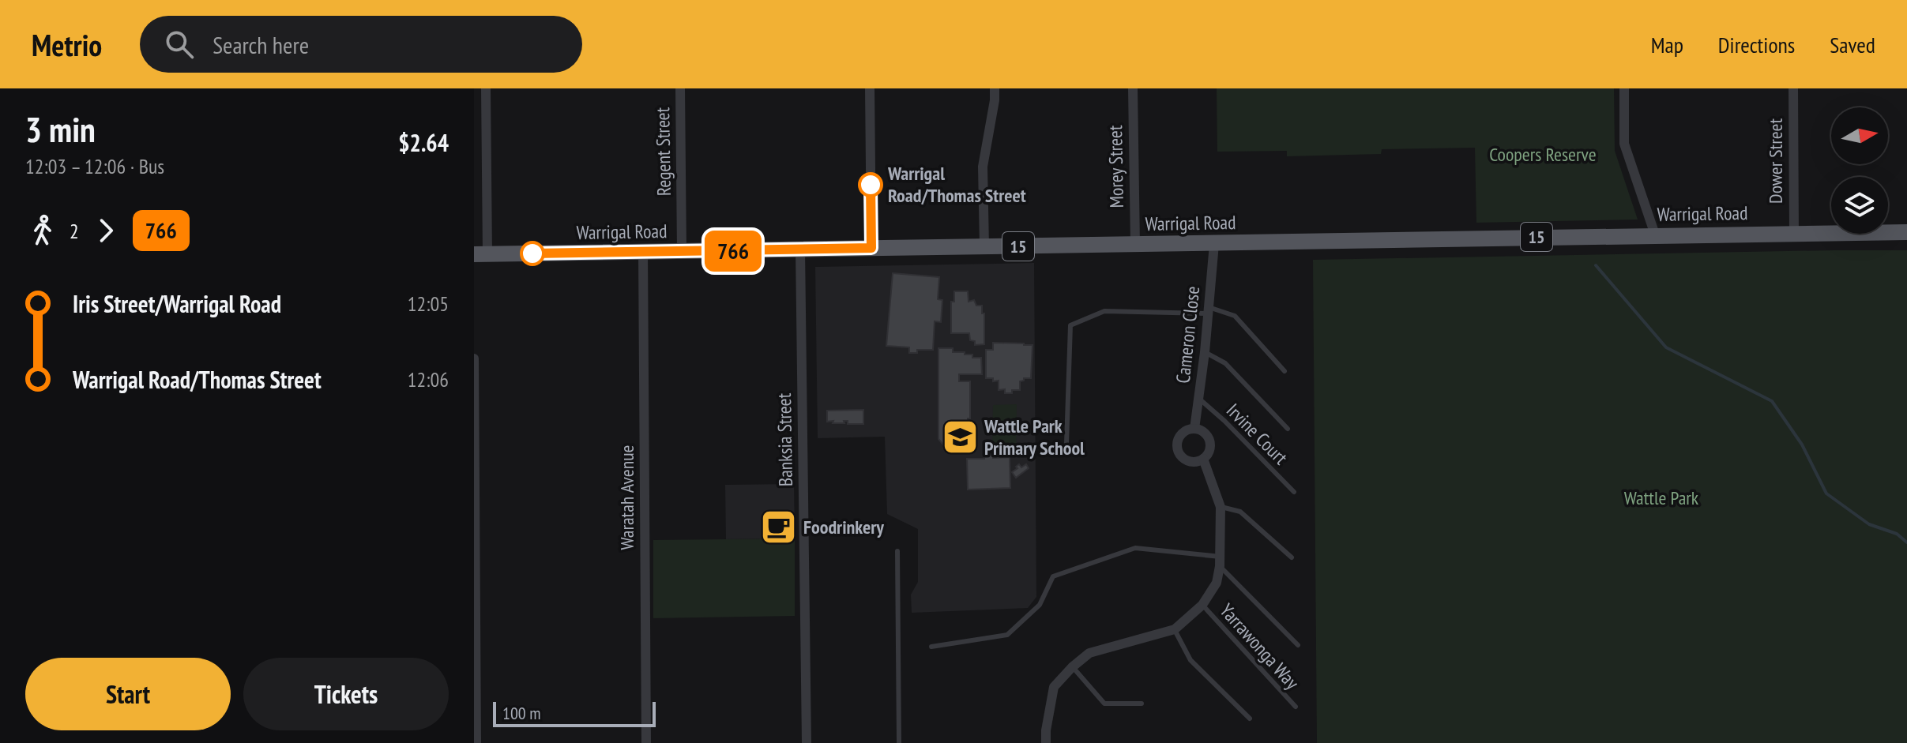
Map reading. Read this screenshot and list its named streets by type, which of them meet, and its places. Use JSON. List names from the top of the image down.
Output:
{
  "streets": {
    "main road": ["Warrigal Road", "15"],
    "street": [
      "Regent Street",
      "Dower Street",
      "Morey Street",
      "Cameron Close",
      "Banksia Street",
      "Waratah Avenue"
    ],
    "lane": ["Irvine Court", "Yarrawonga Way"]
  },
  "crossings": [
    ["Regent Street", "Warrigal Road"],
    ["Dower Street", "Warrigal Road"],
    ["Morey Street", "Warrigal Road"],
    ["Warrigal Road", "Cameron Close"],
    ["Warrigal Road", "Banksia Street"],
    ["Warrigal Road", "Waratah Avenue"],
    ["Cameron Close", "Irvine Court"]
  ],
  "parks": ["Coopers Reserve", "Wattle Park"],
  "places": {
    "other": ["Warrigal Road/Thomas Street"],
    "school or university": ["Wattle Park Primary School"],
    "cafe": ["Foodrinkery"]
  },
  "lines": ["bus line 766"],
  "scale_bar": "100 m",
  "north": "right",
  "page": {
    "header": "Metrio",
    "search": "Search here",
    "nav": ["Map", "Directions", "Saved"],
    "heading": ["3 min", "12:03 – 12:06 · Bus", "$2.64"],
    "on_map": "766",
    "legs": ["2", "766"],
    "list": [
      {
        "name": "Iris Street/Warrigal Road",
        "value": "12:05"
      },
      {
        "name": "Warrigal Road/Thomas Street",
        "value": "12:06"
      }
    ],
    "buttons": ["Start", "Tickets"],
    "scale": "100 m"
  }
}
